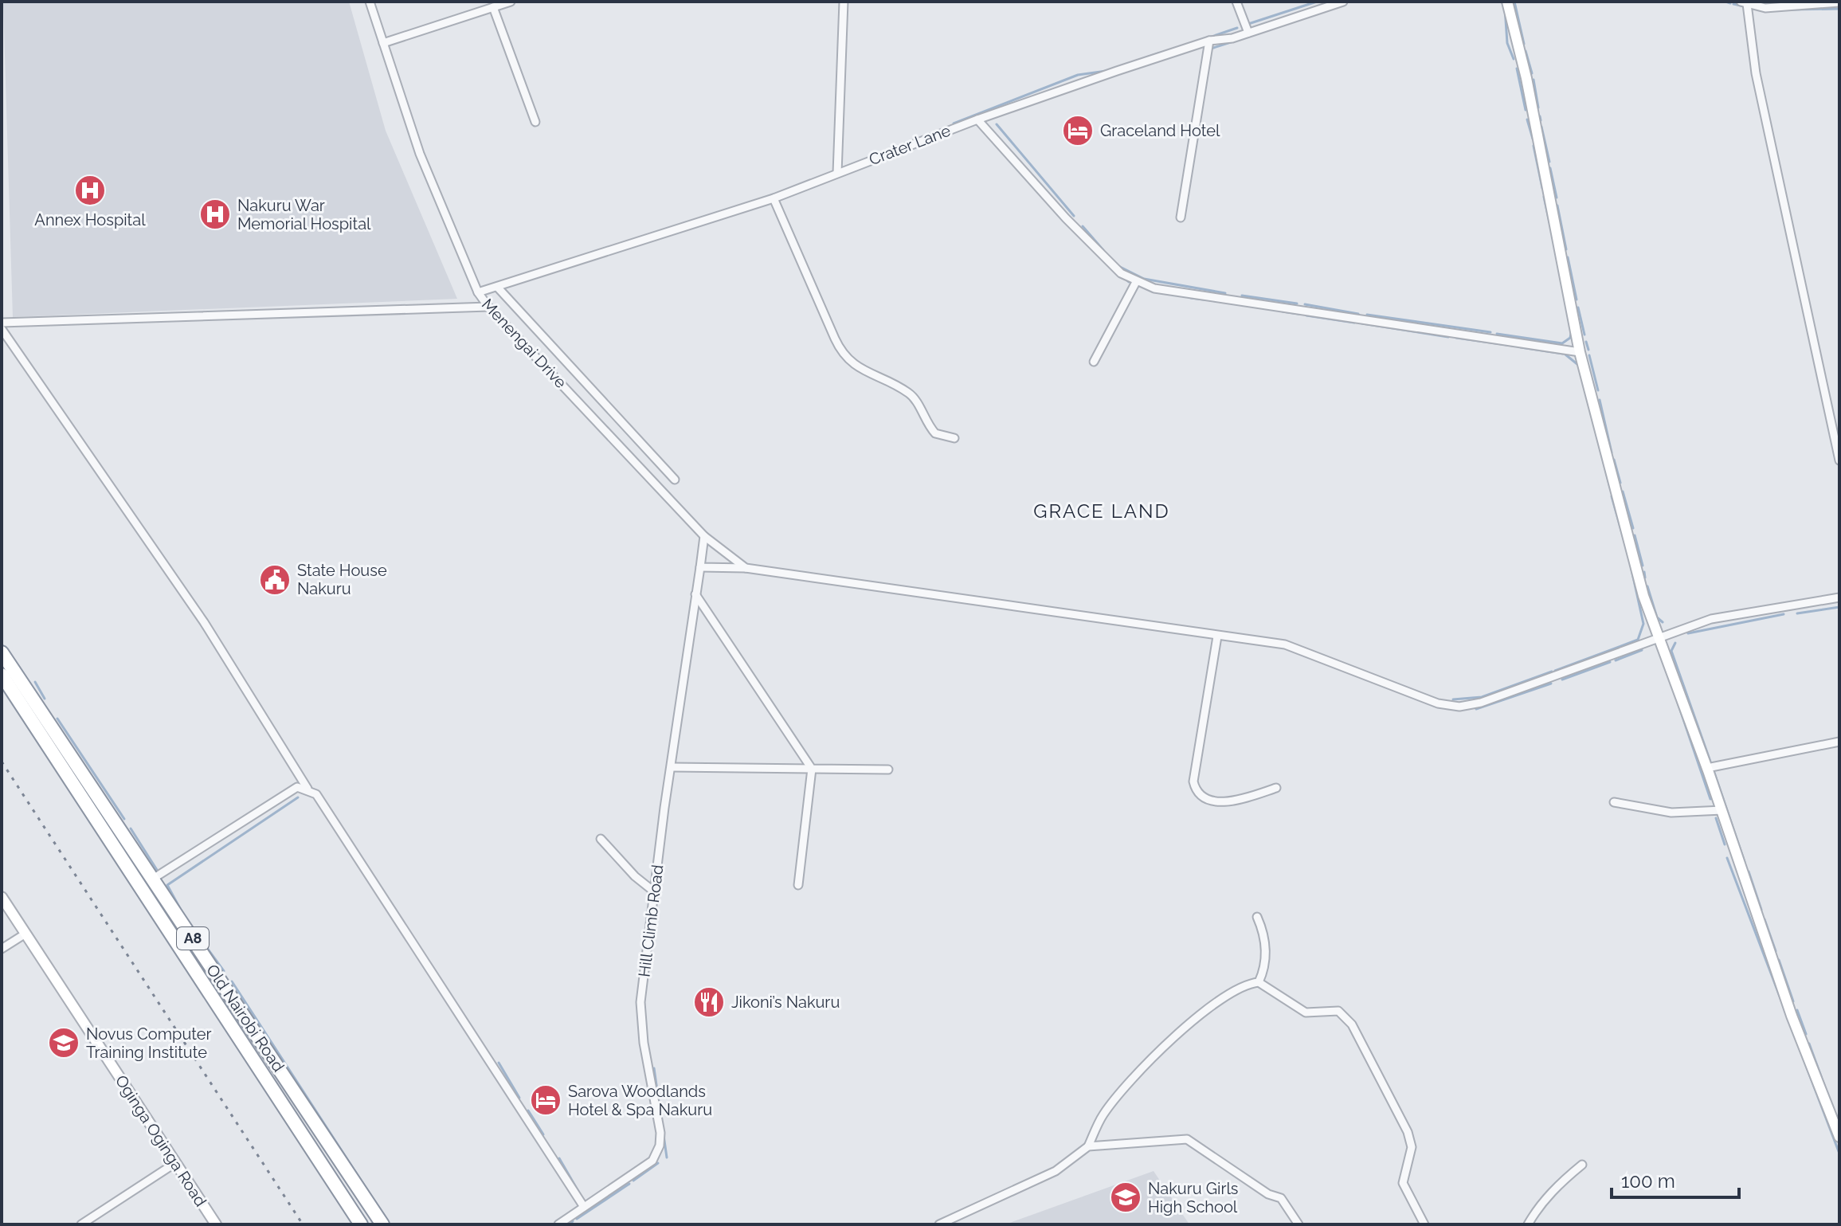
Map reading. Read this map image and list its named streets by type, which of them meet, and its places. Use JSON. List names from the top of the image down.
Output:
{
  "streets": {
    "highway": ["A8", "Old Nairobi Road"],
    "street": [
      "Crater Lane",
      "Menengai Drive",
      "Hill Climb Road",
      "Oginga Oginga Road"
    ]
  },
  "crossings": [
    ["Crater Lane", "Menengai Drive"],
    ["Menengai Drive", "Hill Climb Road"]
  ],
  "districts": ["GRACE LAND"],
  "places": {
    "hotel": ["Graceland Hotel", "Sarova Woodlands Hotel & Spa Nakuru"],
    "hospital": ["Annex Hospital", "Nakuru War Memorial Hospital"],
    "public building": ["State House Nakuru"],
    "restaurant": ["Jikoni’s Nakuru"],
    "school or university": ["Novus Computer Training Institute", "Nakuru Girls High School"]
  },
  "scale_bar": "100 m"
}
